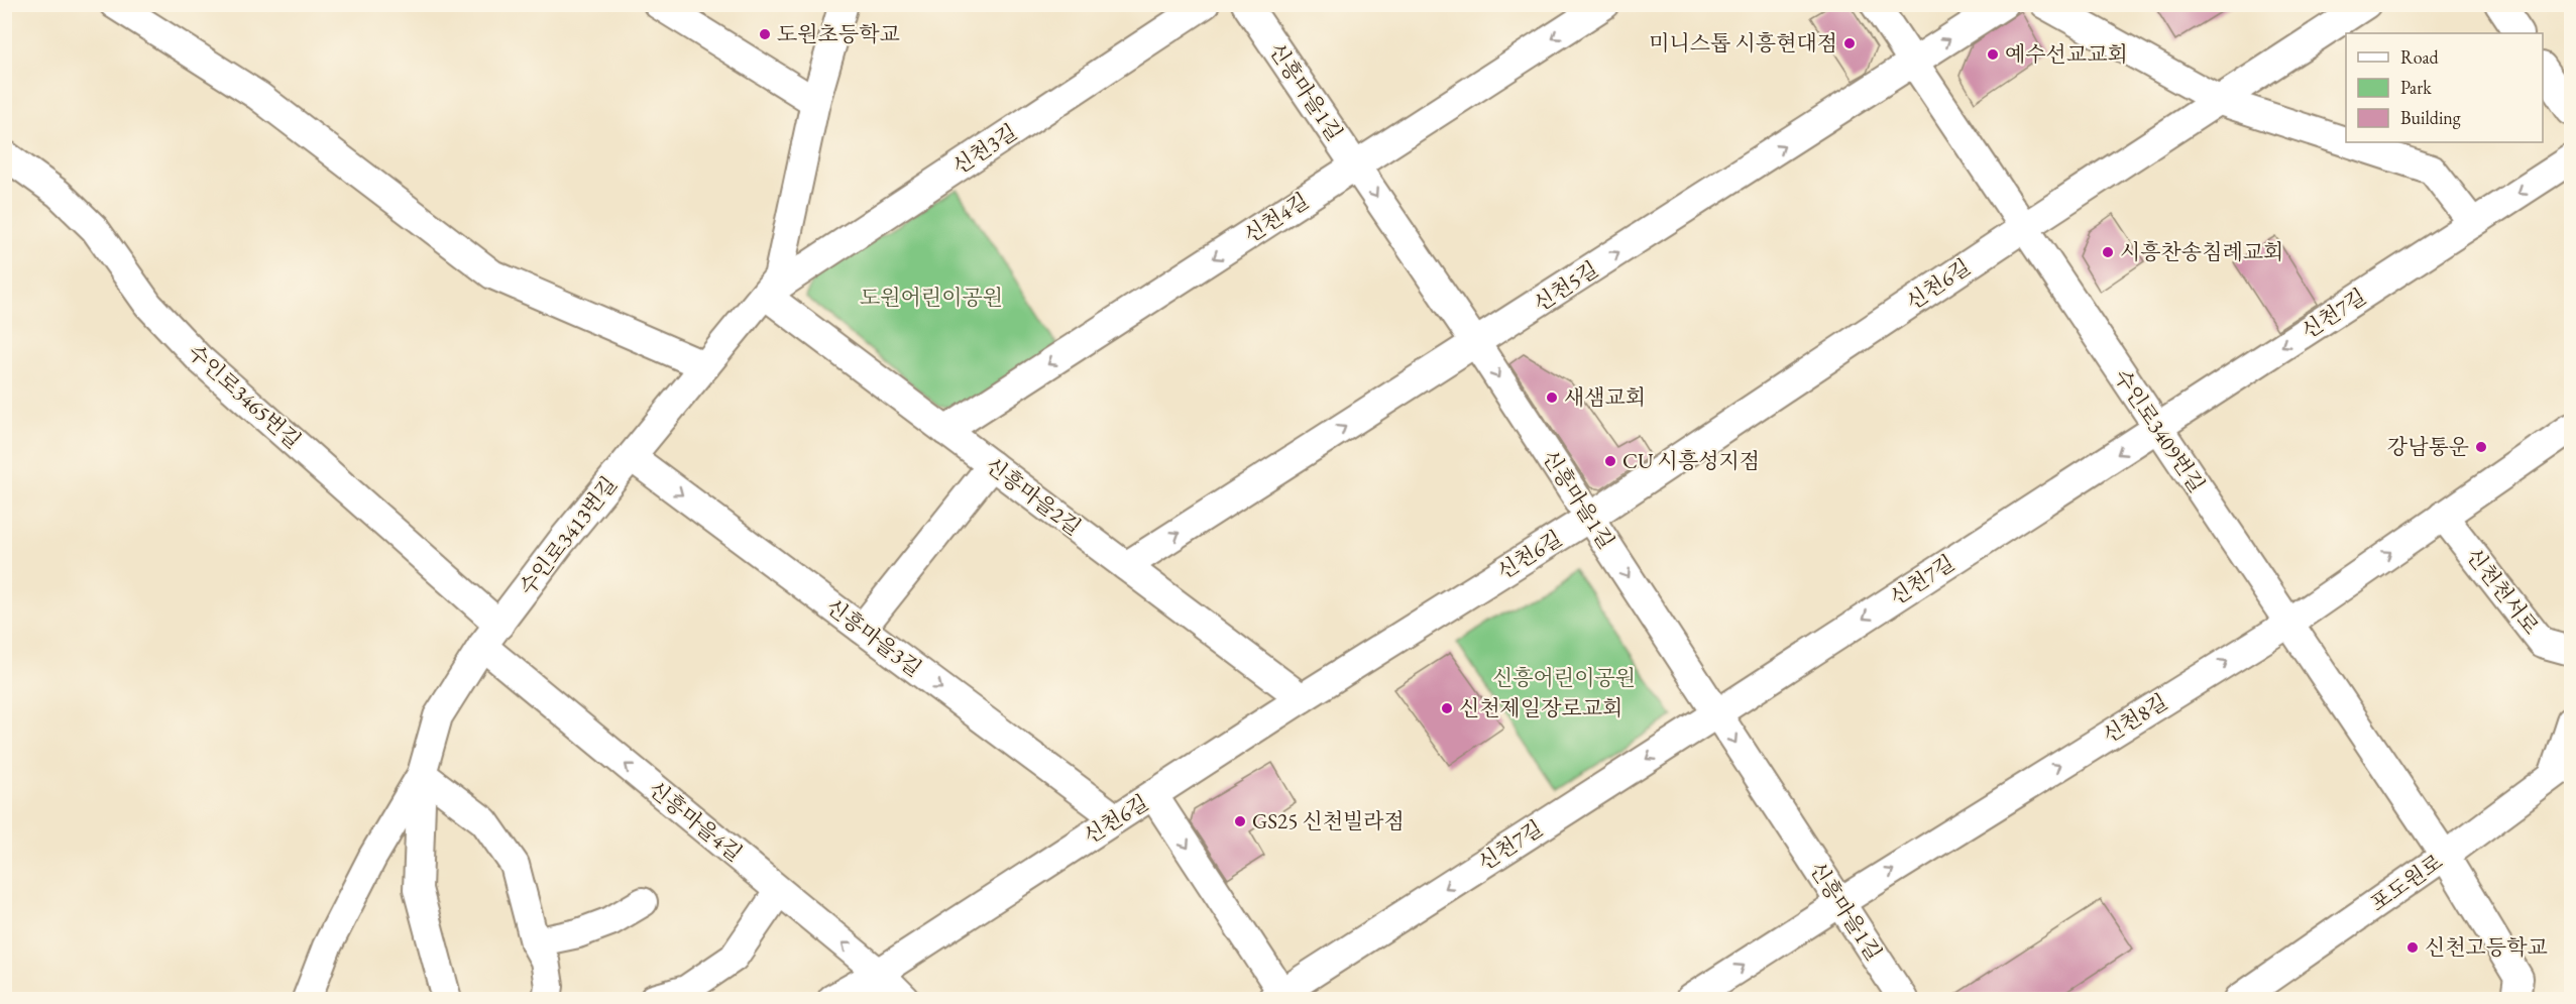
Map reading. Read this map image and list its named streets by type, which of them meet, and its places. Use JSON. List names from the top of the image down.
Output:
{
  "streets": {
    "street": [
      "신흥마을1길",
      "신천3길",
      "신천4길",
      "신천6길",
      "신천5길",
      "신천7길",
      "수인로3465번길",
      "수인로3409번길",
      "신흥마을2길",
      "수인로3413번길",
      "신천천서로",
      "신흥마을3길",
      "신천8길",
      "신흥마을4길",
      "포도원로"
    ]
  },
  "crossings": [
    ["신흥마을1길", "신천4길"],
    ["신흥마을1길", "신천6길"],
    ["신흥마을1길", "신천5길"],
    ["신흥마을1길", "신천7길"],
    ["신흥마을1길", "신천8길"],
    ["신천3길", "신흥마을2길"],
    ["신천3길", "수인로3413번길"],
    ["신천4길", "신흥마을2길"],
    ["신천6길", "수인로3409번길"],
    ["신천6길", "신흥마을2길"],
    ["신천6길", "신흥마을3길"],
    ["신천6길", "신흥마을4길"],
    ["신천5길", "수인로3409번길"],
    ["신천5길", "신흥마을2길"],
    ["신천7길", "수인로3409번길"],
    ["수인로3465번길", "수인로3413번길"],
    ["수인로3465번길", "신흥마을4길"],
    ["수인로3409번길", "신천8길"],
    ["수인로3409번길", "포도원로"],
    ["신흥마을2길", "수인로3413번길"],
    ["수인로3413번길", "신흥마을3길"],
    ["수인로3413번길", "신흥마을4길"],
    ["신천천서로", "신천8길"]
  ],
  "one_way": [
    "신흥마을1길",
    "신천4길",
    "신천5길",
    "신천7길",
    "신흥마을3길",
    "신천8길"
  ],
  "parks": ["도원어린이공원", "신흥어린이공원"],
  "places": [
    "도원초등학교",
    "미니스톱 시흥현대점",
    "예수선교교회",
    "시흥찬송침례교회",
    "새샘교회",
    "강남통운",
    "CU 시흥성지점",
    "신천제일장로교회",
    "GS25 신천빌라점",
    "신천고등학교"
  ],
  "legend": ["Road", "Park", "Building"]
}
